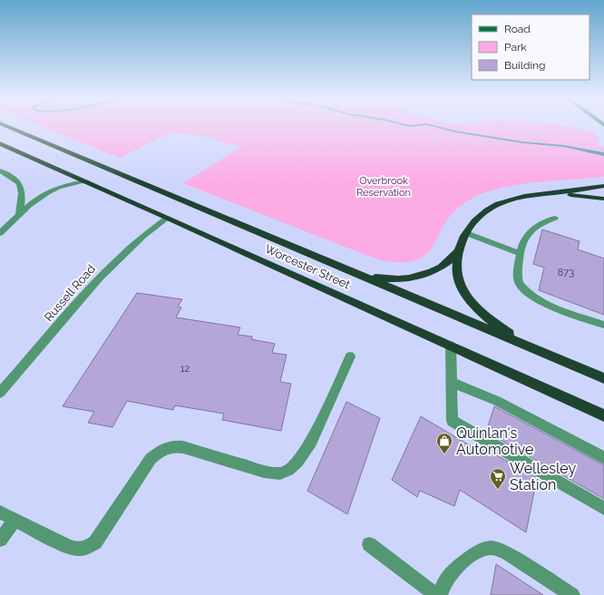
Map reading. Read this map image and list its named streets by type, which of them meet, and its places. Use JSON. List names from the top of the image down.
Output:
{
  "streets": {
    "highway": ["Worcester Street"],
    "street": ["Russell Road"]
  },
  "crossings": [
    ["Worcester Street", "Russell Road"]
  ],
  "parks": ["Overbrook Reservation"],
  "places": {
    "shop": ["Quinlan's Automotive"],
    "supermarket": ["Wellesley Station"]
  },
  "house_numbers": ["873", "12"],
  "legend": ["Road", "Park", "Building"]
}
